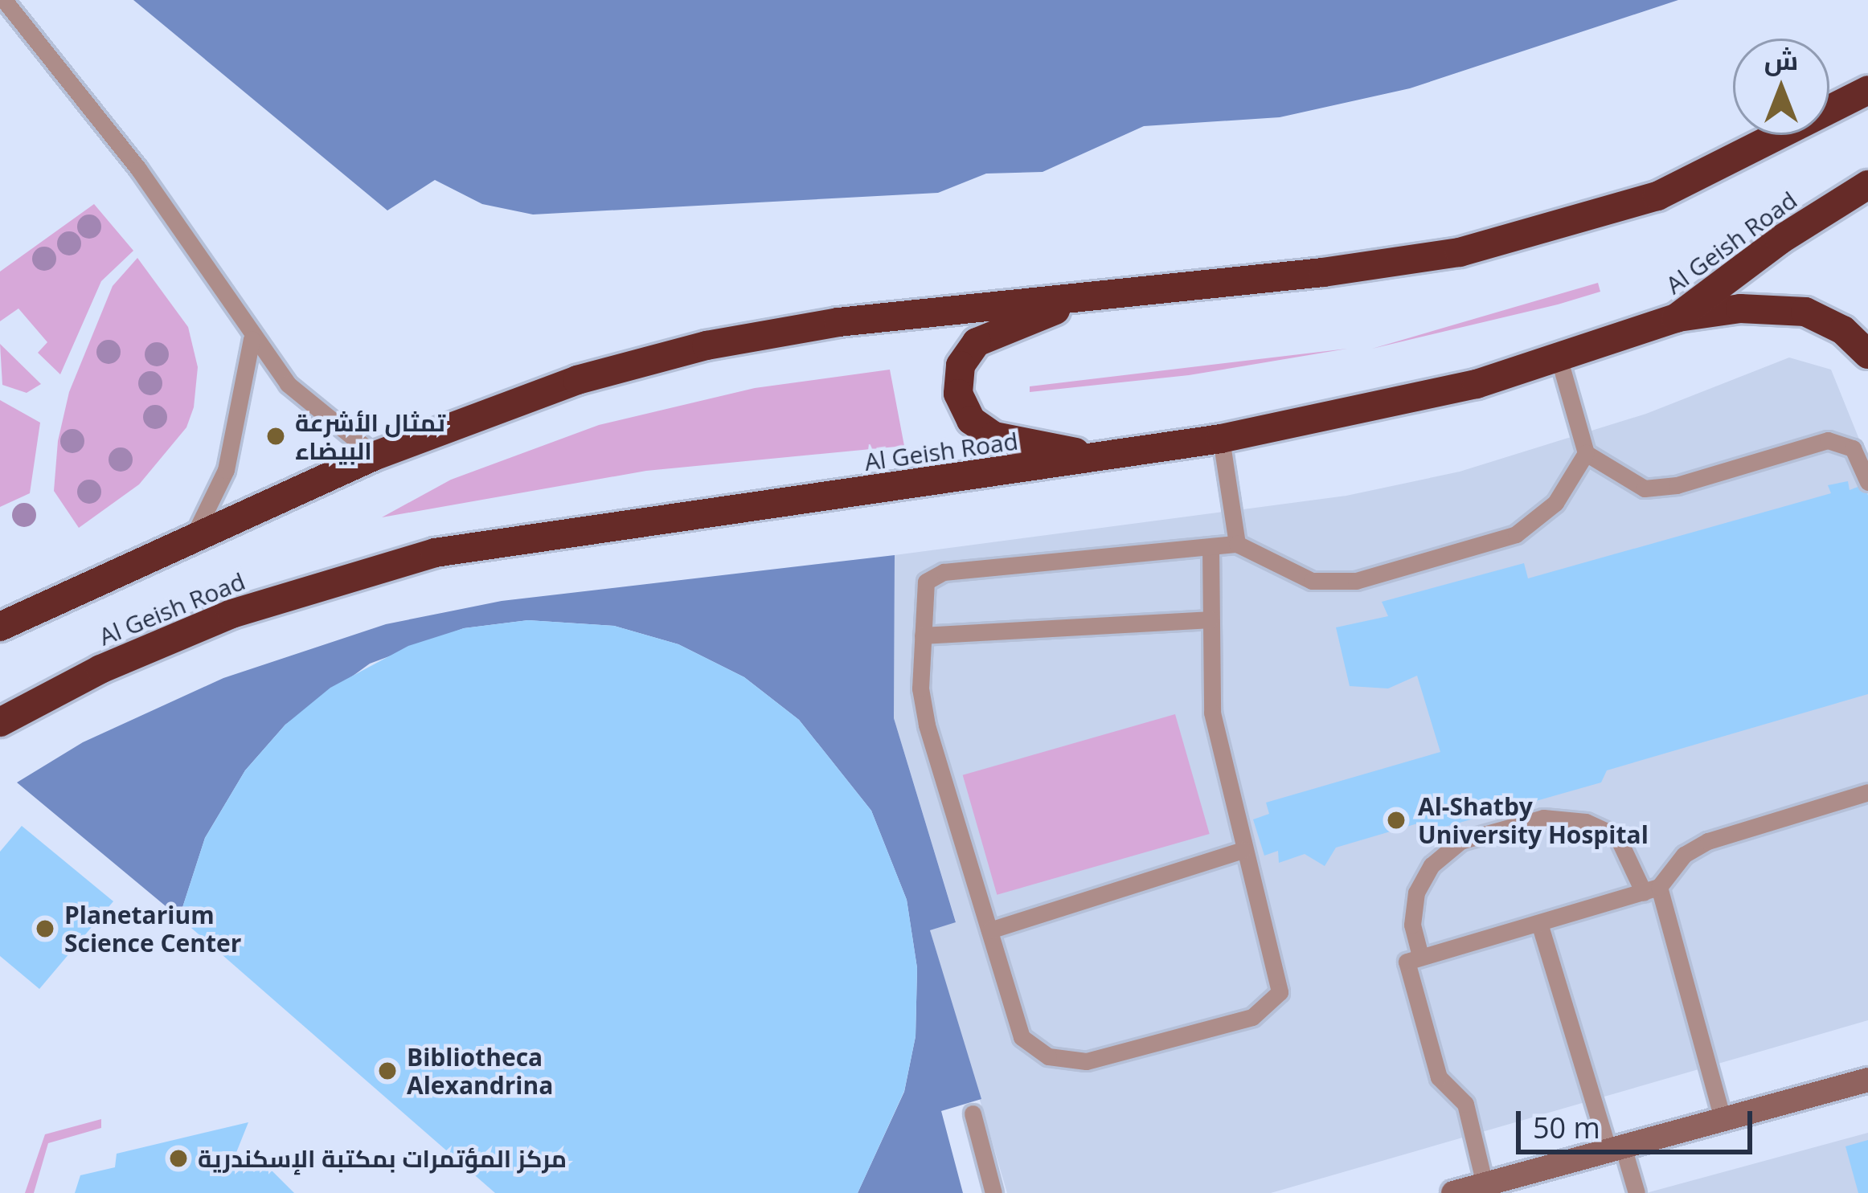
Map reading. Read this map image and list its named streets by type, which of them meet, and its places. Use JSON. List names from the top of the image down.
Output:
{
  "streets": {
    "highway": ["Al Geish Road"]
  },
  "places": [
    "تمثال الأشرعة البيضاء",
    "Al-Shatby University Hospital",
    "Planetarium Science Center",
    "Bibliotheca Alexandrina",
    "مركز المؤتمرات بمكتبة الإسكندرية"
  ],
  "scale_bar": "50 m",
  "north": "top"
}
